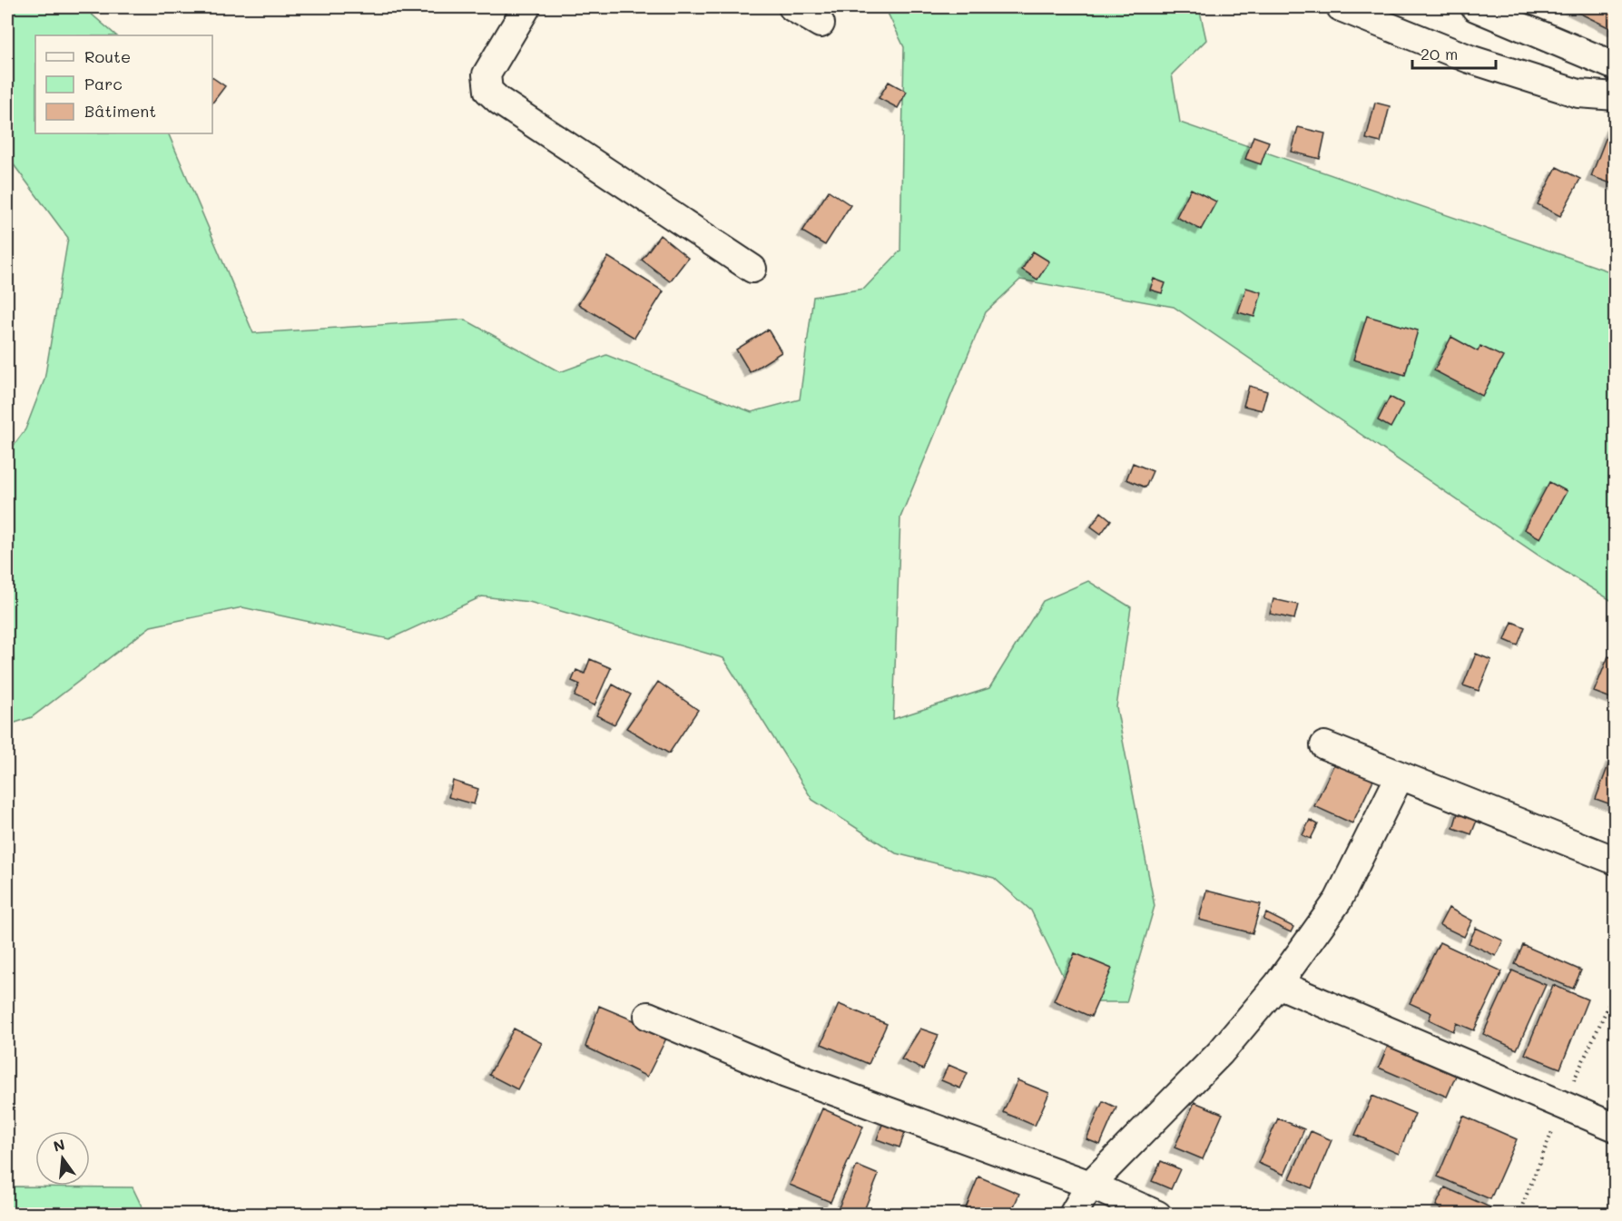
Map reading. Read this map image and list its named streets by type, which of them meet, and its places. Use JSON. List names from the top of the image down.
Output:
{
  "legend": ["Route", "Parc", "Bâtiment"],
  "scale_bar": "20 m",
  "north": "top"
}
